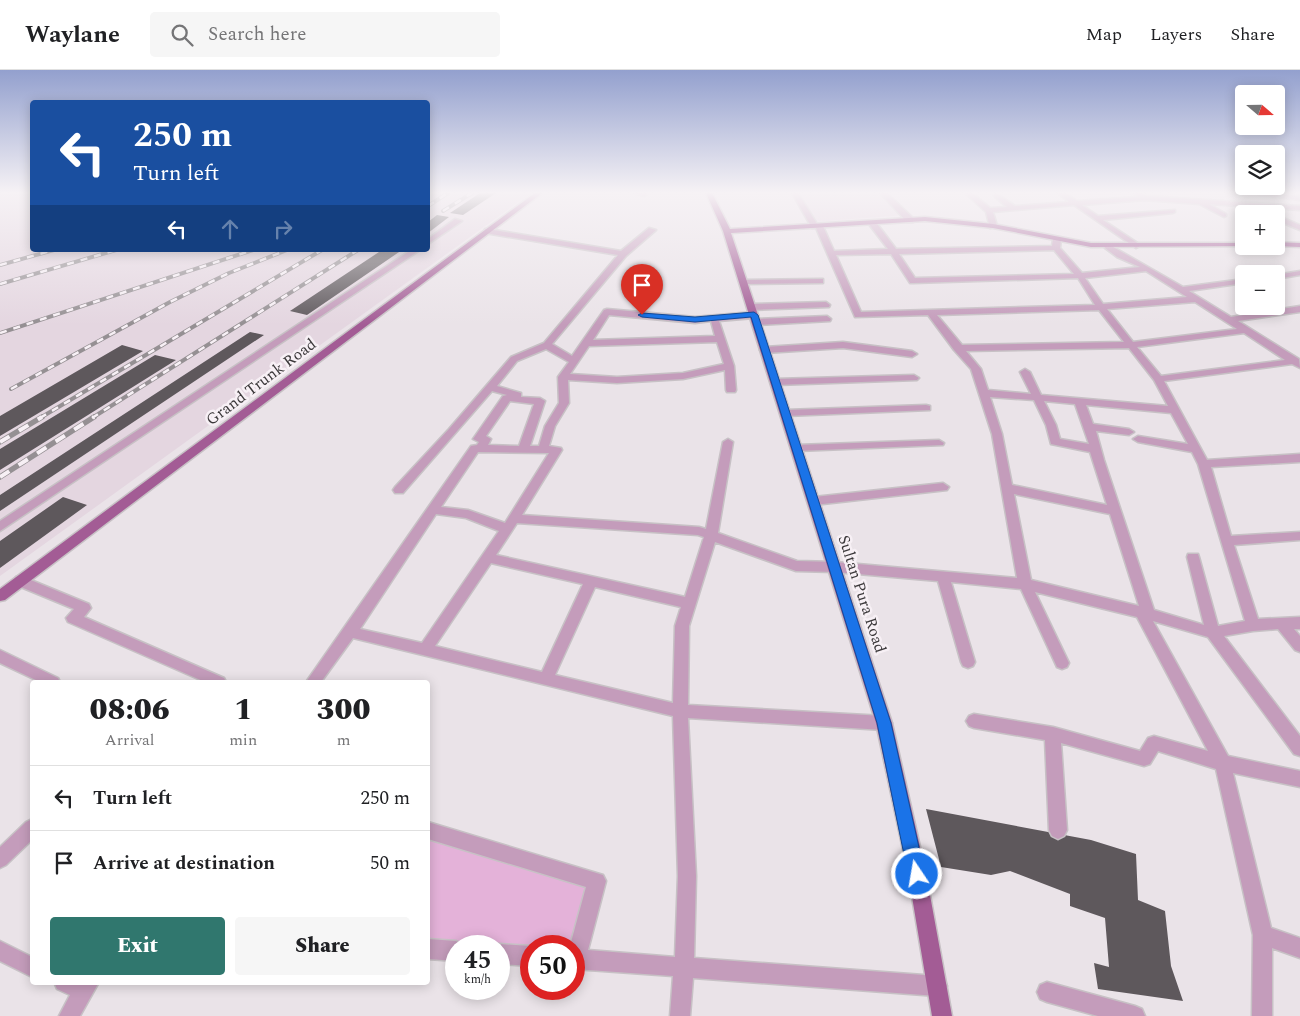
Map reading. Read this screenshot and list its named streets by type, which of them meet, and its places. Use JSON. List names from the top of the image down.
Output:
{
  "streets": {
    "main road": ["Grand Trunk Road", "Sultan Pura Road"]
  },
  "north": "right",
  "page": {
    "header": "Waylane",
    "search": "Search here",
    "nav": ["Map", "Layers", "Share"],
    "map_buttons": ["+", "−"],
    "turn": ["250 m", "Turn left"],
    "eta": [
      "08:06",
      "Arrival",
      "1",
      "min",
      "300",
      "m"
    ],
    "list": [
      {
        "name": "Turn left",
        "value": "250 m"
      },
      {
        "name": "Arrive at destination",
        "value": "50 m"
      }
    ],
    "buttons": ["Exit", "Share"],
    "speed": "45 km/h",
    "limit": "50"
  }
}
